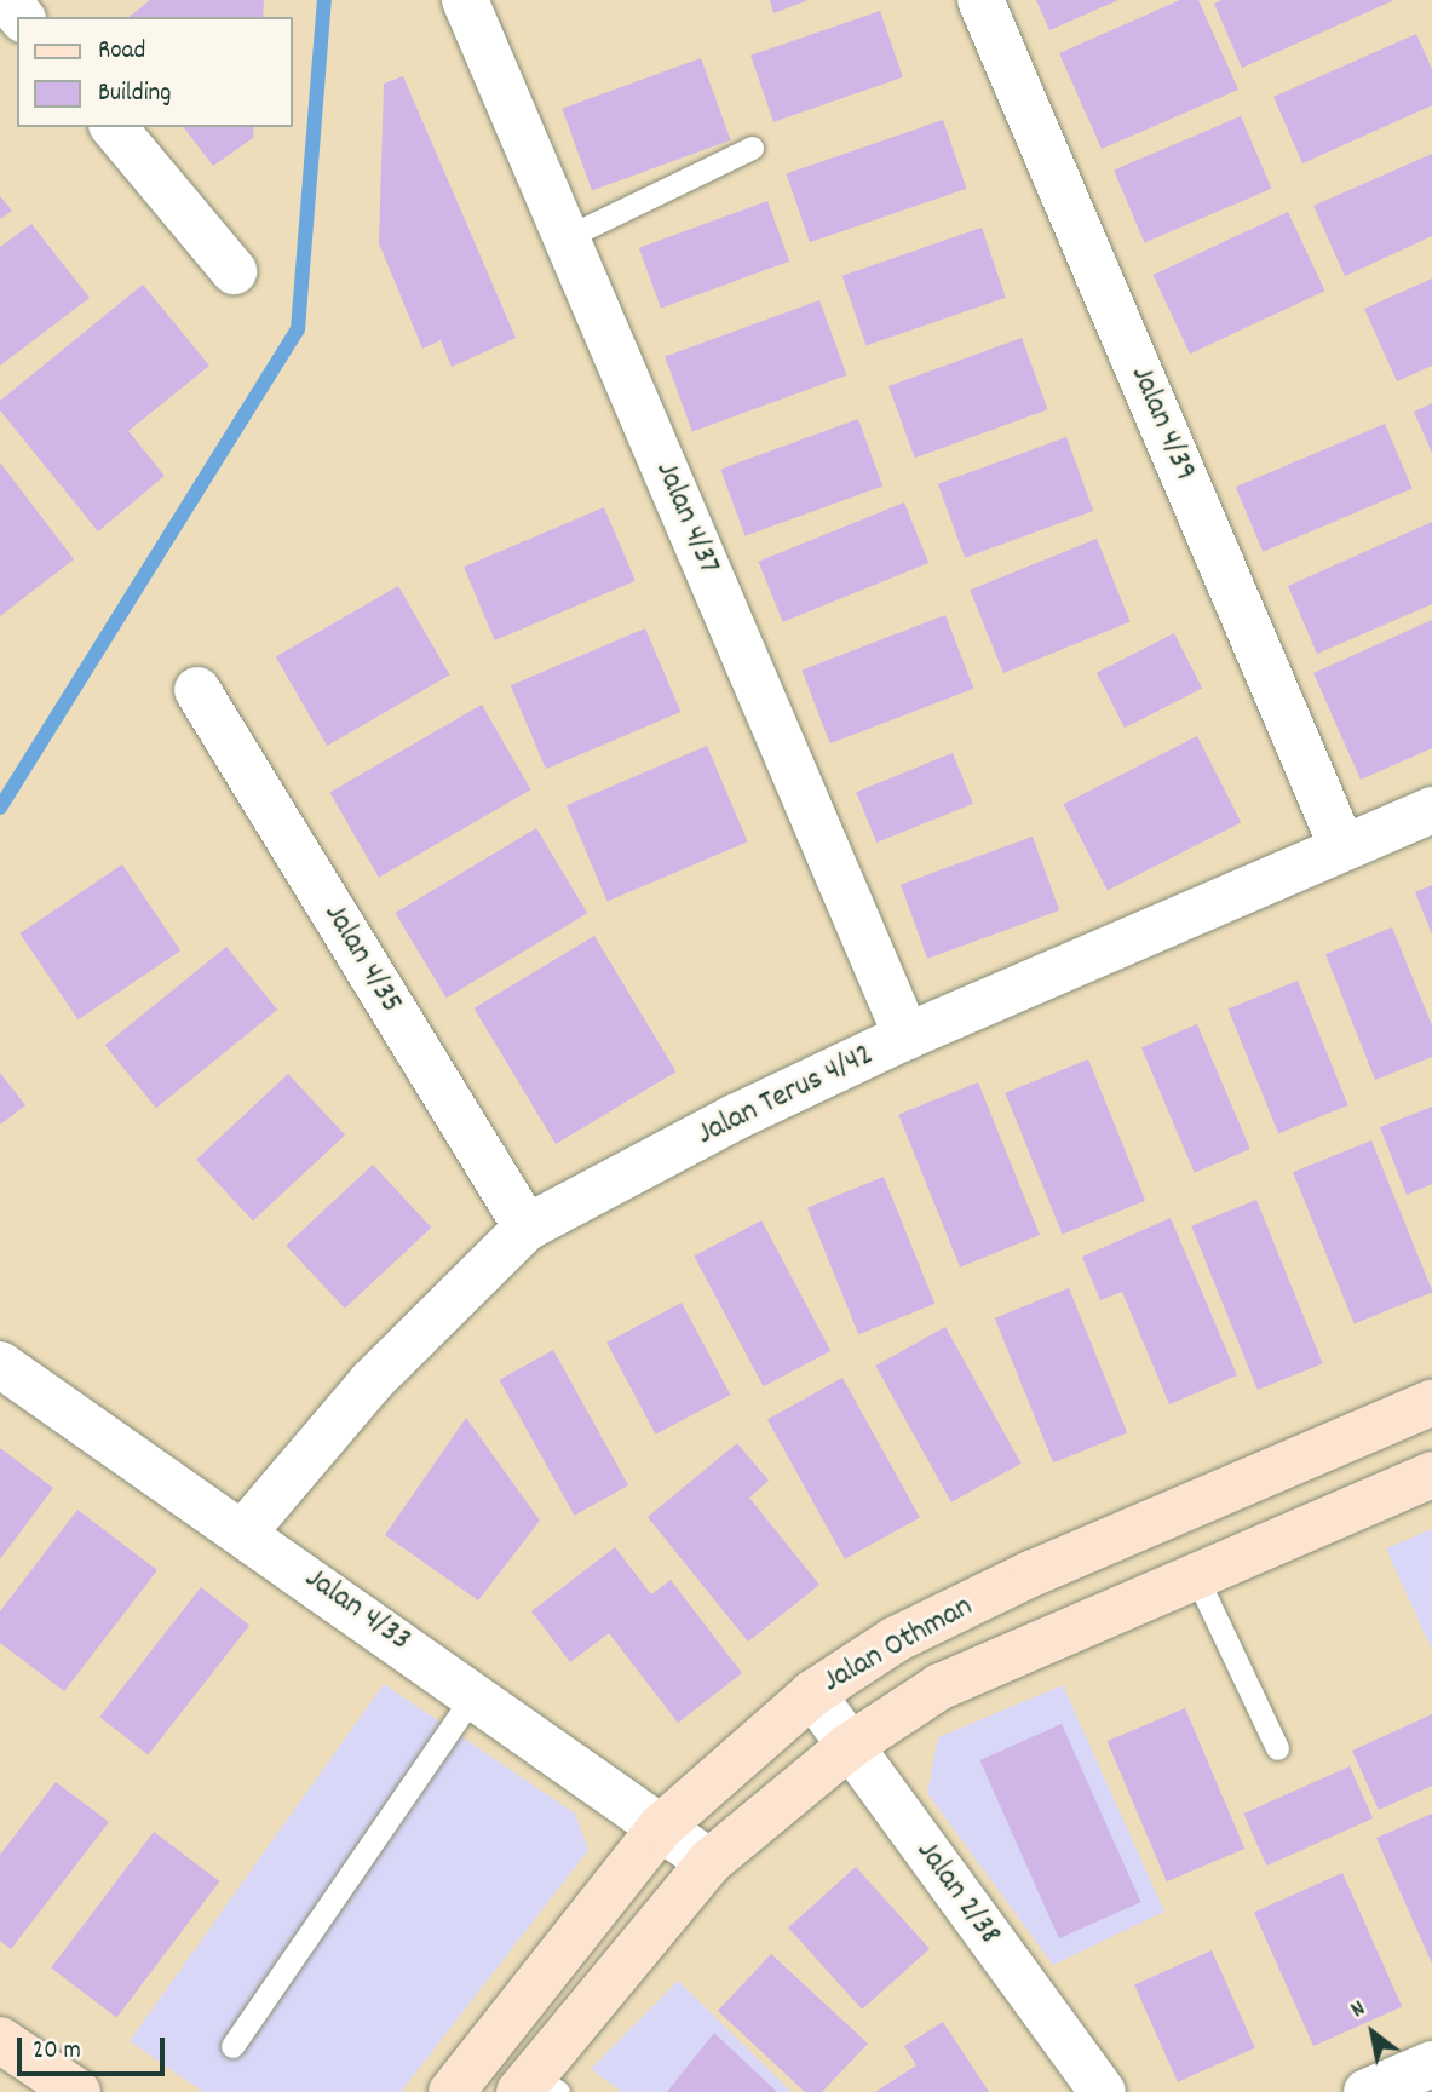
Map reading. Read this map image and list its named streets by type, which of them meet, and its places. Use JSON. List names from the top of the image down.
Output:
{
  "streets": {
    "main road": ["Jalan Othman"],
    "street": [
      "Jalan 4/39",
      "Jalan 4/37",
      "Jalan 4/35",
      "Jalan Terus 4/42",
      "Jalan 4/33",
      "Jalan 2/38"
    ]
  },
  "crossings": [
    ["Jalan 4/39", "Jalan Terus 4/42"],
    ["Jalan 4/37", "Jalan Terus 4/42"],
    ["Jalan 4/35", "Jalan Terus 4/42"],
    ["Jalan Terus 4/42", "Jalan 4/33"],
    ["Jalan 4/33", "Jalan Othman"],
    ["Jalan Othman", "Jalan 2/38"]
  ],
  "legend": ["Road", "Building"],
  "scale_bar": "20 m",
  "north": "top left"
}
